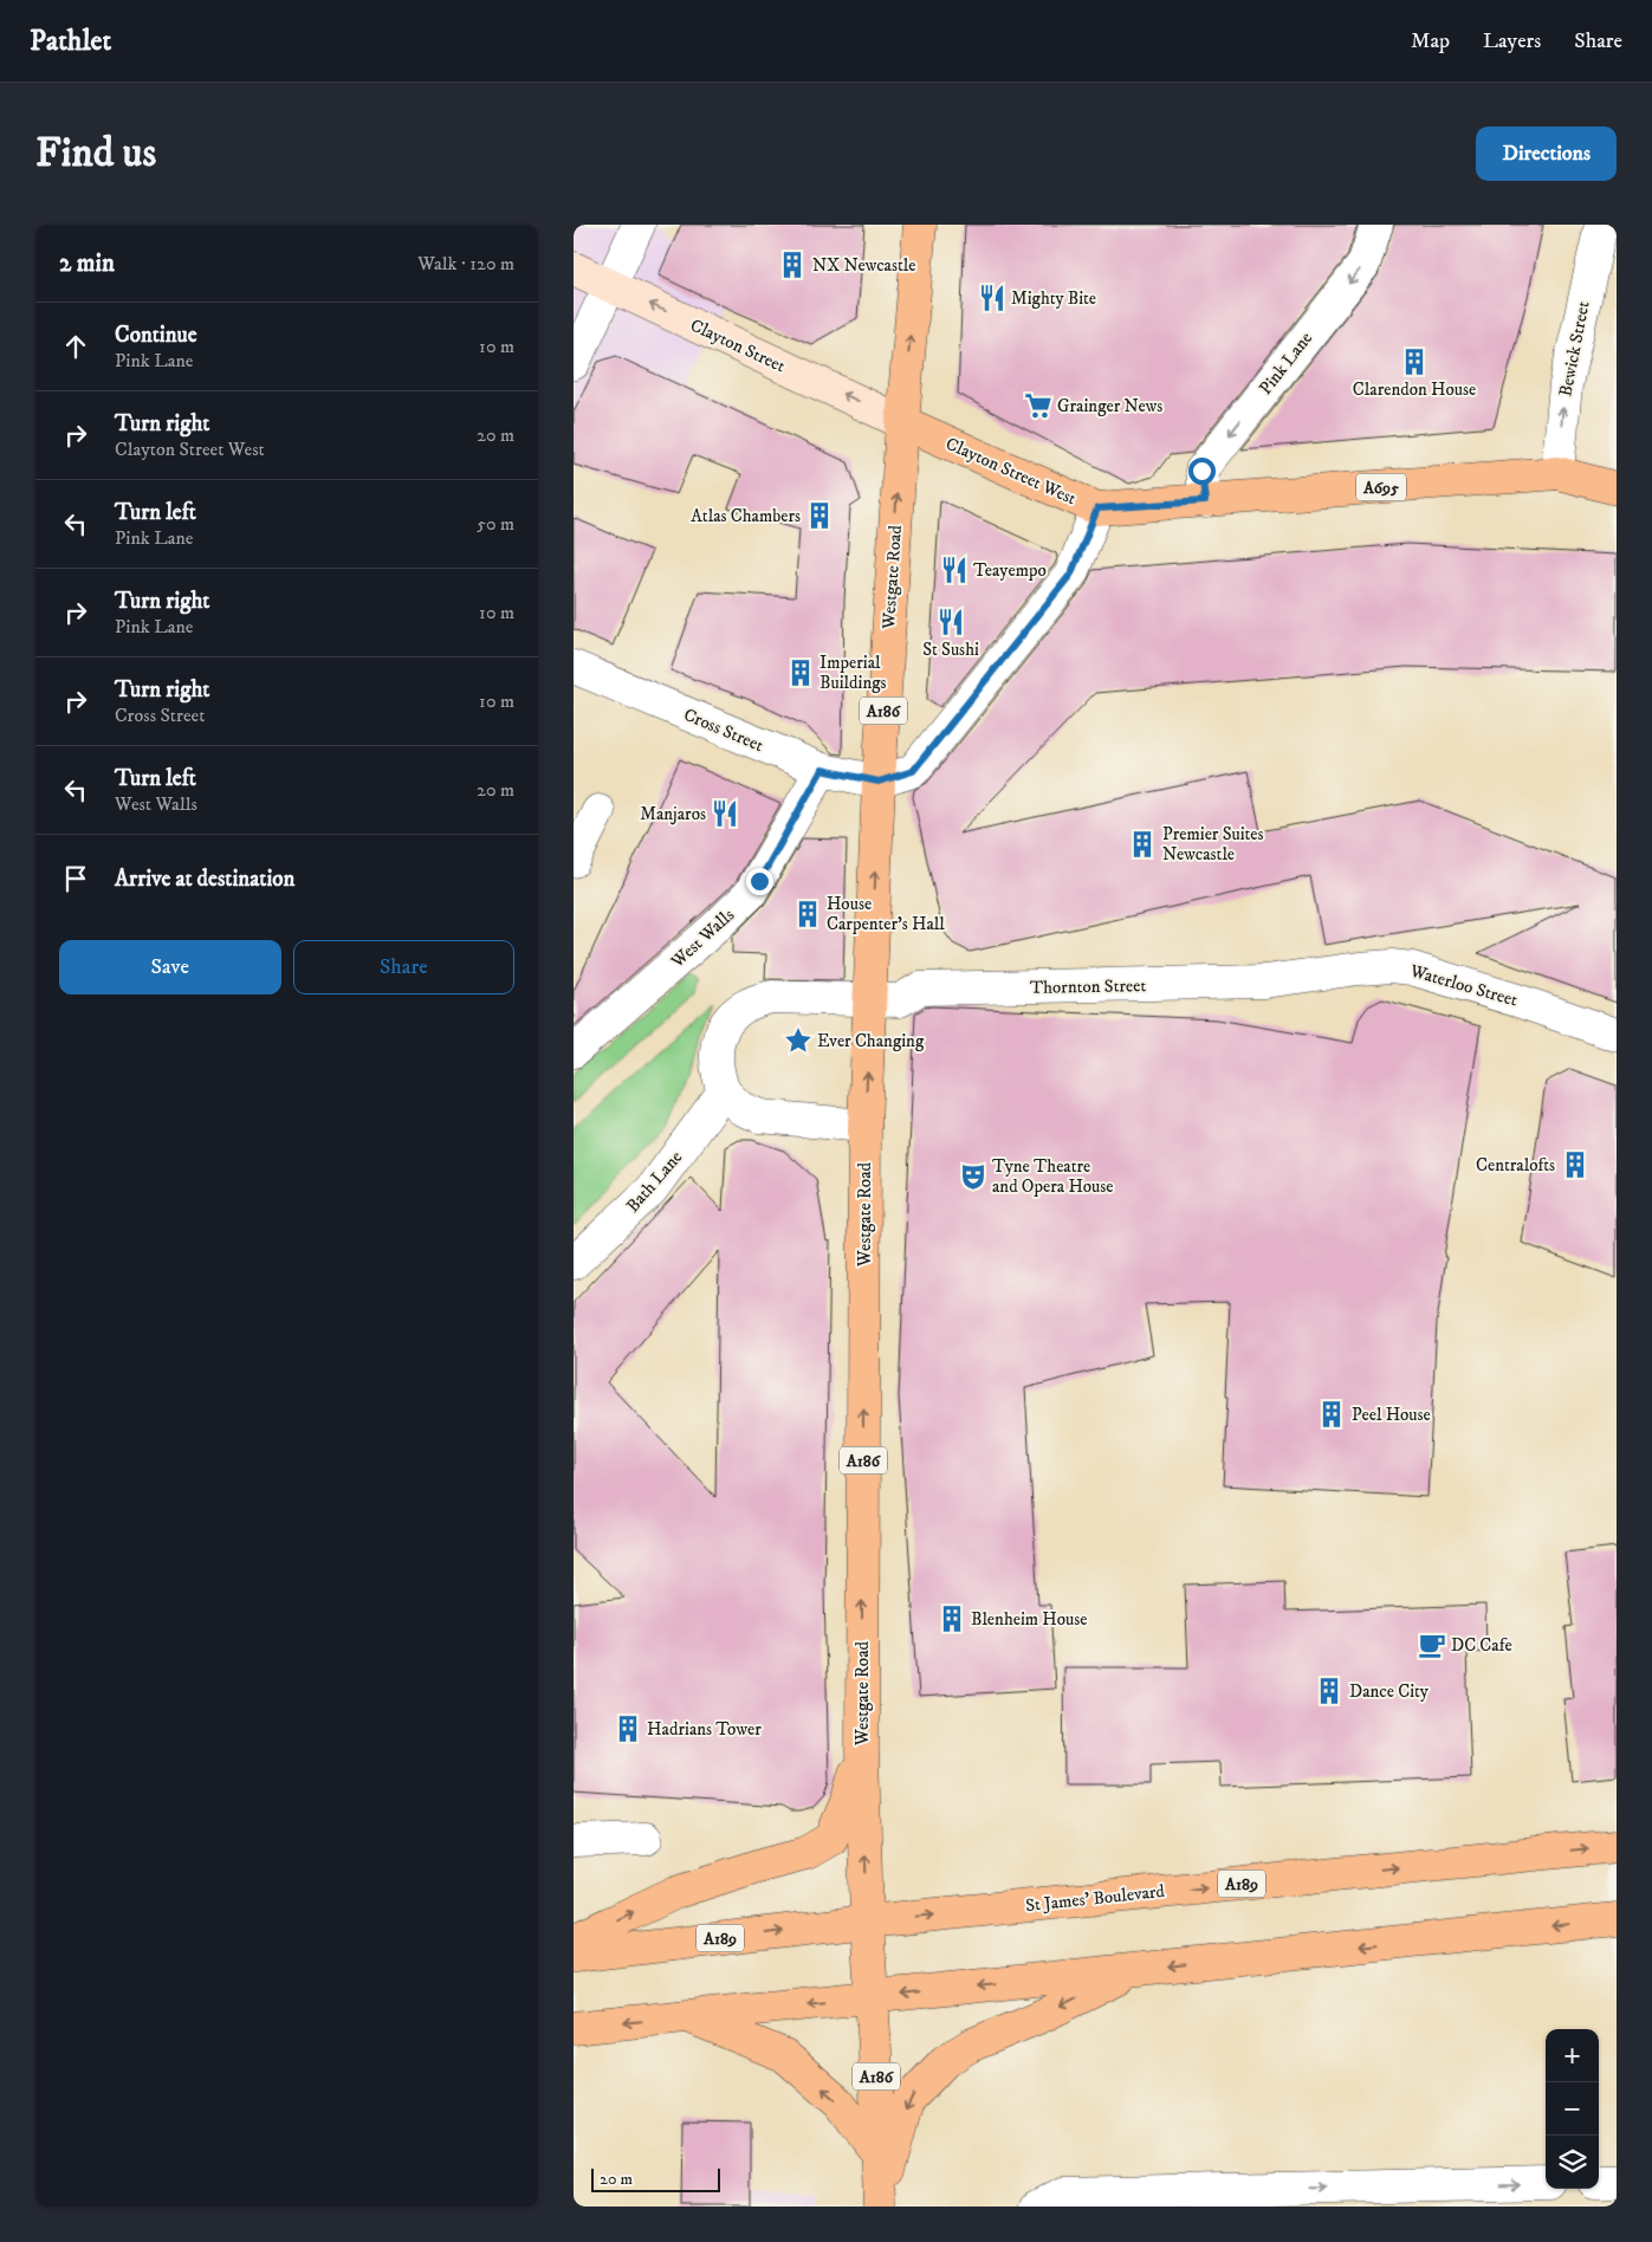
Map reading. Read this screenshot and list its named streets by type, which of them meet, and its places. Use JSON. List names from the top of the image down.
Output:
{
  "streets": {
    "main road": [
      "Clayton Street West",
      "A695",
      "Westgate Road",
      "A186",
      "A189",
      "St James' Boulevard"
    ],
    "street": [
      "Clayton Street",
      "Bewick Street",
      "Pink Lane",
      "Cross Street",
      "West Walls",
      "Waterloo Street",
      "Thornton Street",
      "Bath Lane"
    ]
  },
  "crossings": [
    ["Clayton Street", "Clayton Street West"],
    ["Clayton Street", "Westgate Road"],
    ["Bewick Street", "Clayton Street West"],
    ["Pink Lane", "Clayton Street West"],
    ["Clayton Street West", "Westgate Road"],
    ["Westgate Road", "Cross Street"],
    ["Westgate Road", "Thornton Street"],
    ["Westgate Road", "St James' Boulevard"],
    ["Cross Street", "West Walls"],
    ["Waterloo Street", "Thornton Street"]
  ],
  "one_way": [
    "Clayton Street",
    "Bewick Street",
    "Pink Lane",
    "Westgate Road"
  ],
  "places": {
    "building": [
      "NX Newcastle",
      "Clarendon House",
      "Atlas Chambers",
      "Imperial Buildings",
      "Premier Suites Newcastle",
      "House Carpenter's Hall",
      "Centralofts",
      "Peel House",
      "Blenheim House",
      "Dance City",
      "Hadrians Tower"
    ],
    "restaurant": [
      "Mighty Bite",
      "Teayempo",
      "St Sushi",
      "Manjaros"
    ],
    "supermarket": ["Grainger News"],
    "place": ["Ever Changing"],
    "theatre": ["Tyne Theatre and Opera House"],
    "cafe": ["DC Cafe"]
  },
  "scale_bar": "20 m",
  "page": {
    "header": "Pathlet",
    "nav": ["Map", "Layers", "Share"],
    "buttons": [
      "Directions",
      ["Save", "Share"]
    ],
    "title": "Find us",
    "heading": ["2 min", "Walk · 120 m"],
    "list": [
      ["Continue", "Pink Lane", "10 m"],
      ["Turn right", "Clayton Street West", "20 m"],
      ["Turn left", "Pink Lane", "50 m"],
      ["Turn right", "Pink Lane", "10 m"],
      ["Turn right", "Cross Street", "10 m"],
      ["Turn left", "West Walls", "20 m"],
      "Arrive at destination"
    ],
    "map_buttons": ["+", "−"],
    "scale": "20 m"
  }
}
